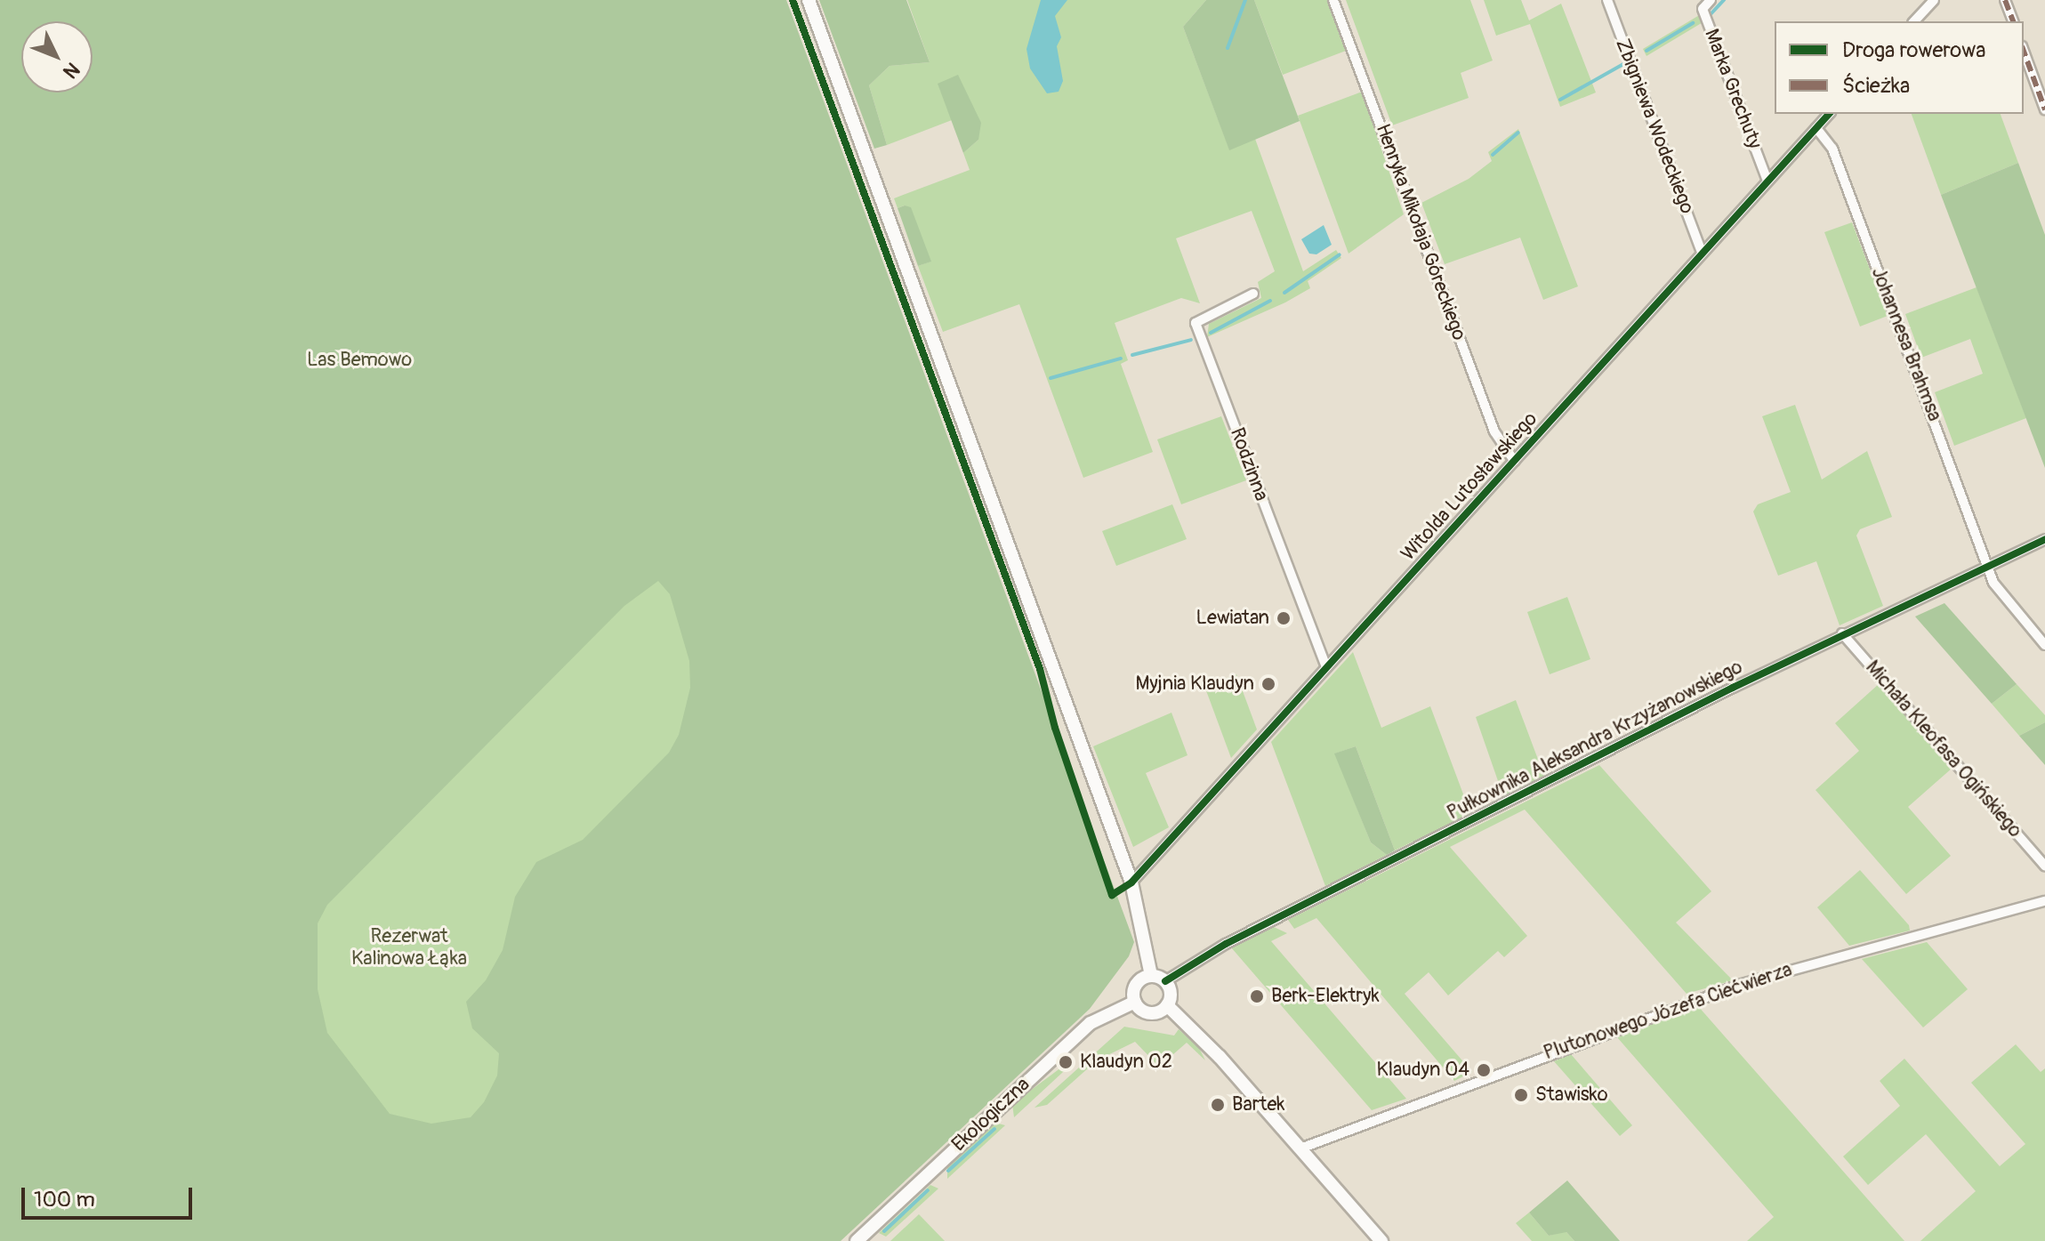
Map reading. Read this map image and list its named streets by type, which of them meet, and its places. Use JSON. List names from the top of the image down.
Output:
{
  "streets": {
    "main road": ["Ekologiczna"],
    "street": [
      "Marka Grechuty",
      "Zbigniewa Wodeckiego",
      "Henryka Mikołaja Góreckiego",
      "Johannesa Brahmsa",
      "Rodzinna",
      "Witolda Lutosławskiego",
      "Pułkownika Aleksandra Krzyżanowskiego",
      "Michała Kleofasa Ogińskiego",
      "Plutonowego Józefa Ciećwierza"
    ]
  },
  "crossings": [
    ["Marka Grechuty", "Witolda Lutosławskiego"],
    ["Zbigniewa Wodeckiego", "Witolda Lutosławskiego"],
    ["Henryka Mikołaja Góreckiego", "Witolda Lutosławskiego"],
    ["Johannesa Brahmsa", "Witolda Lutosławskiego"],
    ["Johannesa Brahmsa", "Pułkownika Aleksandra Krzyżanowskiego"],
    ["Rodzinna", "Witolda Lutosławskiego"],
    ["Pułkownika Aleksandra Krzyżanowskiego", "Michała Kleofasa Ogińskiego"],
    ["Pułkownika Aleksandra Krzyżanowskiego", "Ekologiczna"]
  ],
  "parks": ["Las Bemowo", "Rezerwat Kalinowa Łąka"],
  "places": [
    "Lewiatan",
    "Myjnia Klaudyn",
    "Berk-Elektryk",
    "Klaudyn 02",
    "Klaudyn 04",
    "Stawisko",
    "Bartek"
  ],
  "legend": ["Droga rowerowa", "Ścieżka"],
  "scale_bar": "100 m",
  "north": "bottom right"
}
